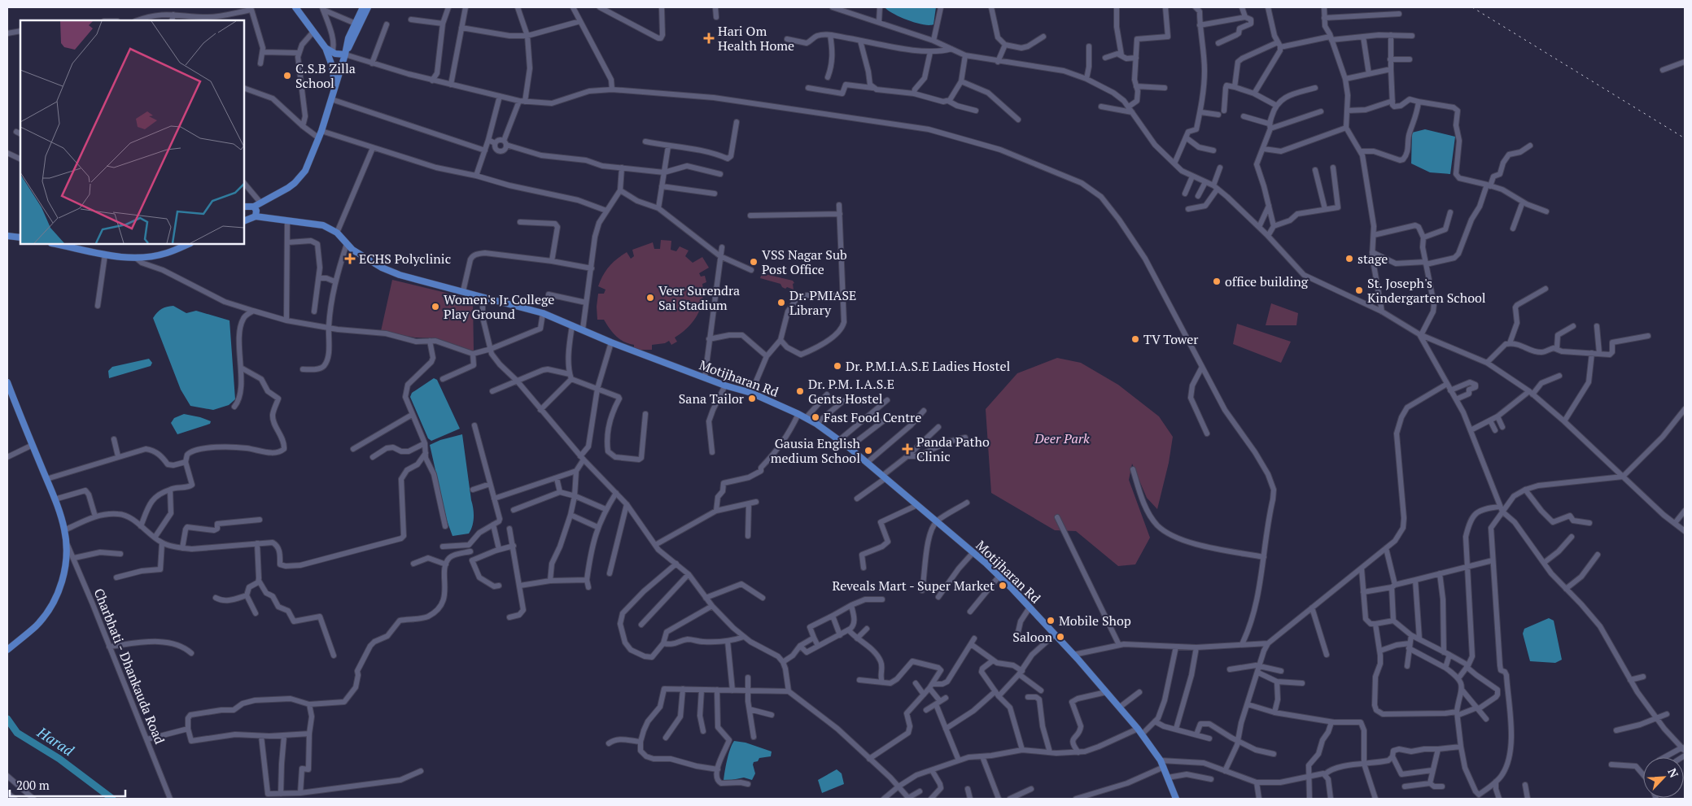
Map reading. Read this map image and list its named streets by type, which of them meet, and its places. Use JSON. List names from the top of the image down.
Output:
{
  "streets": {
    "main road": ["Motijharan Rd"],
    "street": ["Charbhati - Dhankauda Road"]
  },
  "water": ["Harad"],
  "parks": ["Deer Park"],
  "places": {
    "health": ["Hari Om Health Home", "ECHS Polyclinic", "Panda Patho Clinic"],
    "other": [
      "C.S.B Zilla School",
      "stage",
      "VSS Nagar Sub Post Office",
      "office building",
      "St. Joseph's Kindergarten School",
      "Veer Surendra Sai Stadium",
      "Dr. PMIASE Library",
      "Women's Jr College Play Ground",
      "TV Tower",
      "Dr. P.M.I.A.S.E Ladies Hostel",
      "Dr. P.M. I.A.S.E Gents Hostel",
      "Sana Tailor",
      "Fast Food Centre",
      "Gausia English medium School",
      "Reveals Mart - Super Market",
      "Mobile Shop",
      "Saloon"
    ]
  },
  "scale_bar": "200 m",
  "north": "top right"
}
